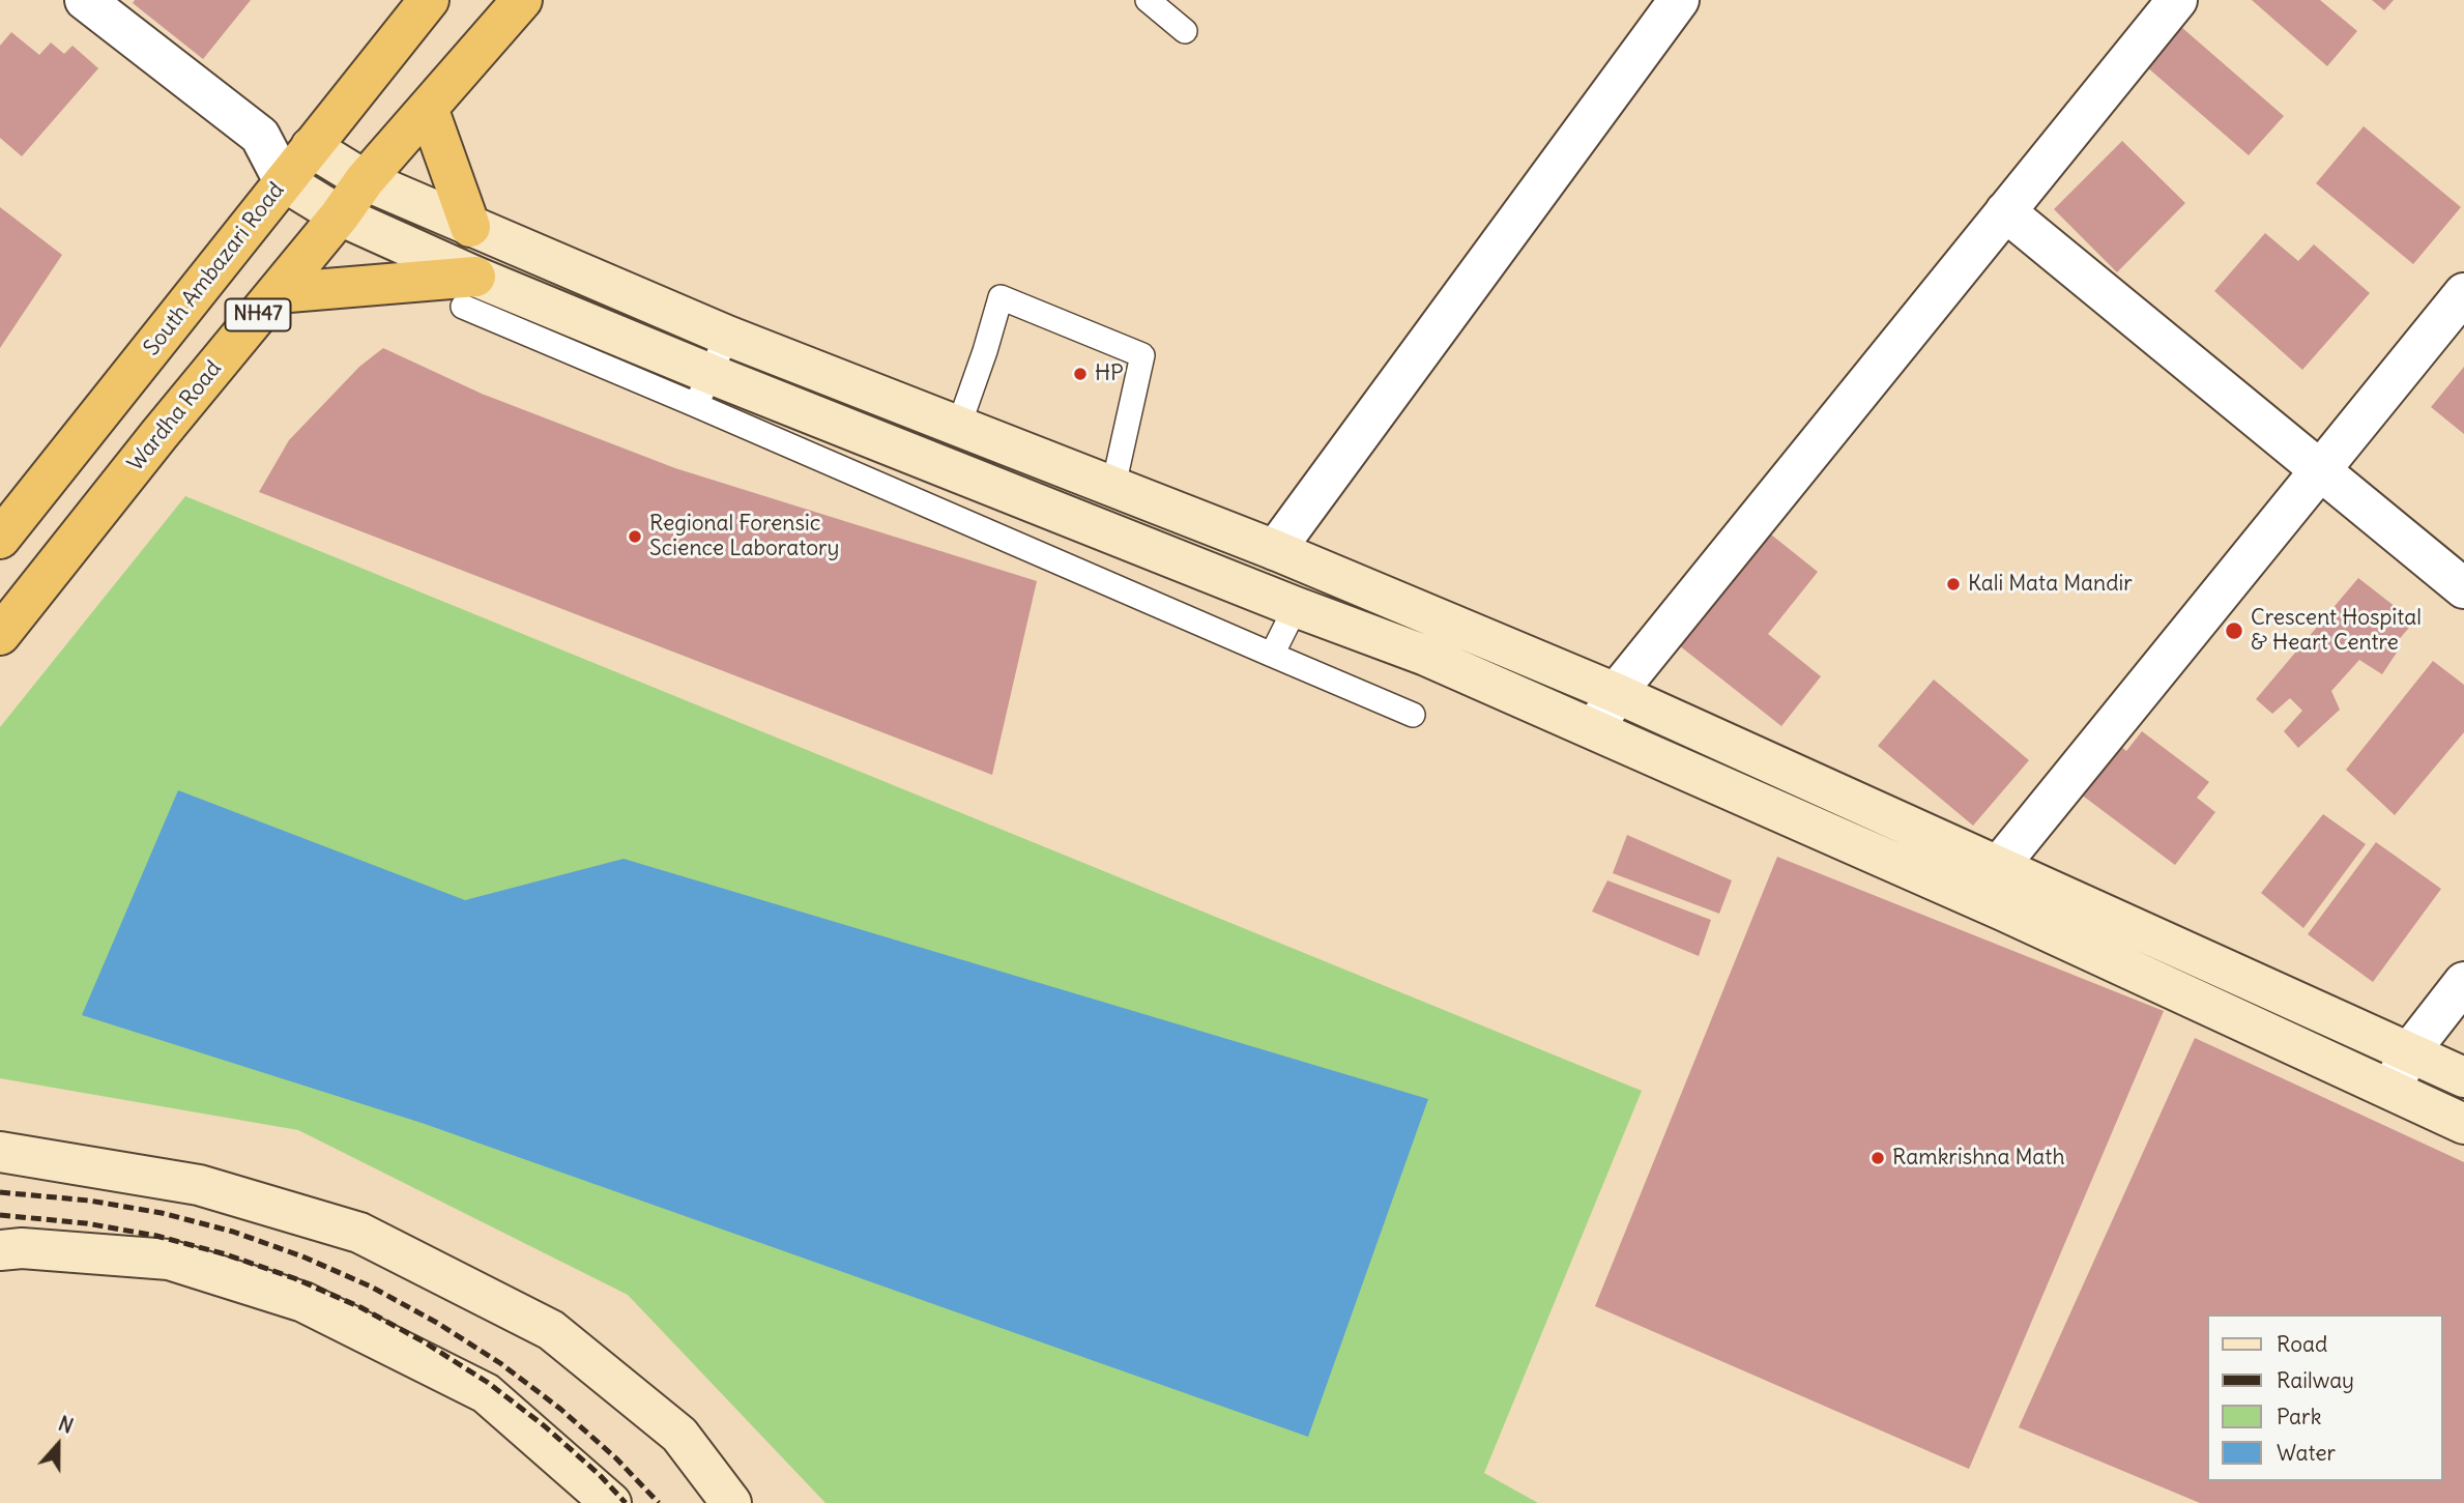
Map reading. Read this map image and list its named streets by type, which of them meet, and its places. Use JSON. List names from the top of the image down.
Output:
{
  "streets": {
    "highway": ["South Ambazari Road", "NH47", "Wardha Road"]
  },
  "places": [
    "HP",
    "Regional Forensic Science Laboratory",
    "Kali Mata Mandir",
    "Crescent Hospital & Heart Centre",
    "Ramkrishna Math"
  ],
  "legend": [
    "Road",
    "Railway",
    "Park",
    "Water"
  ],
  "north": "top"
}
